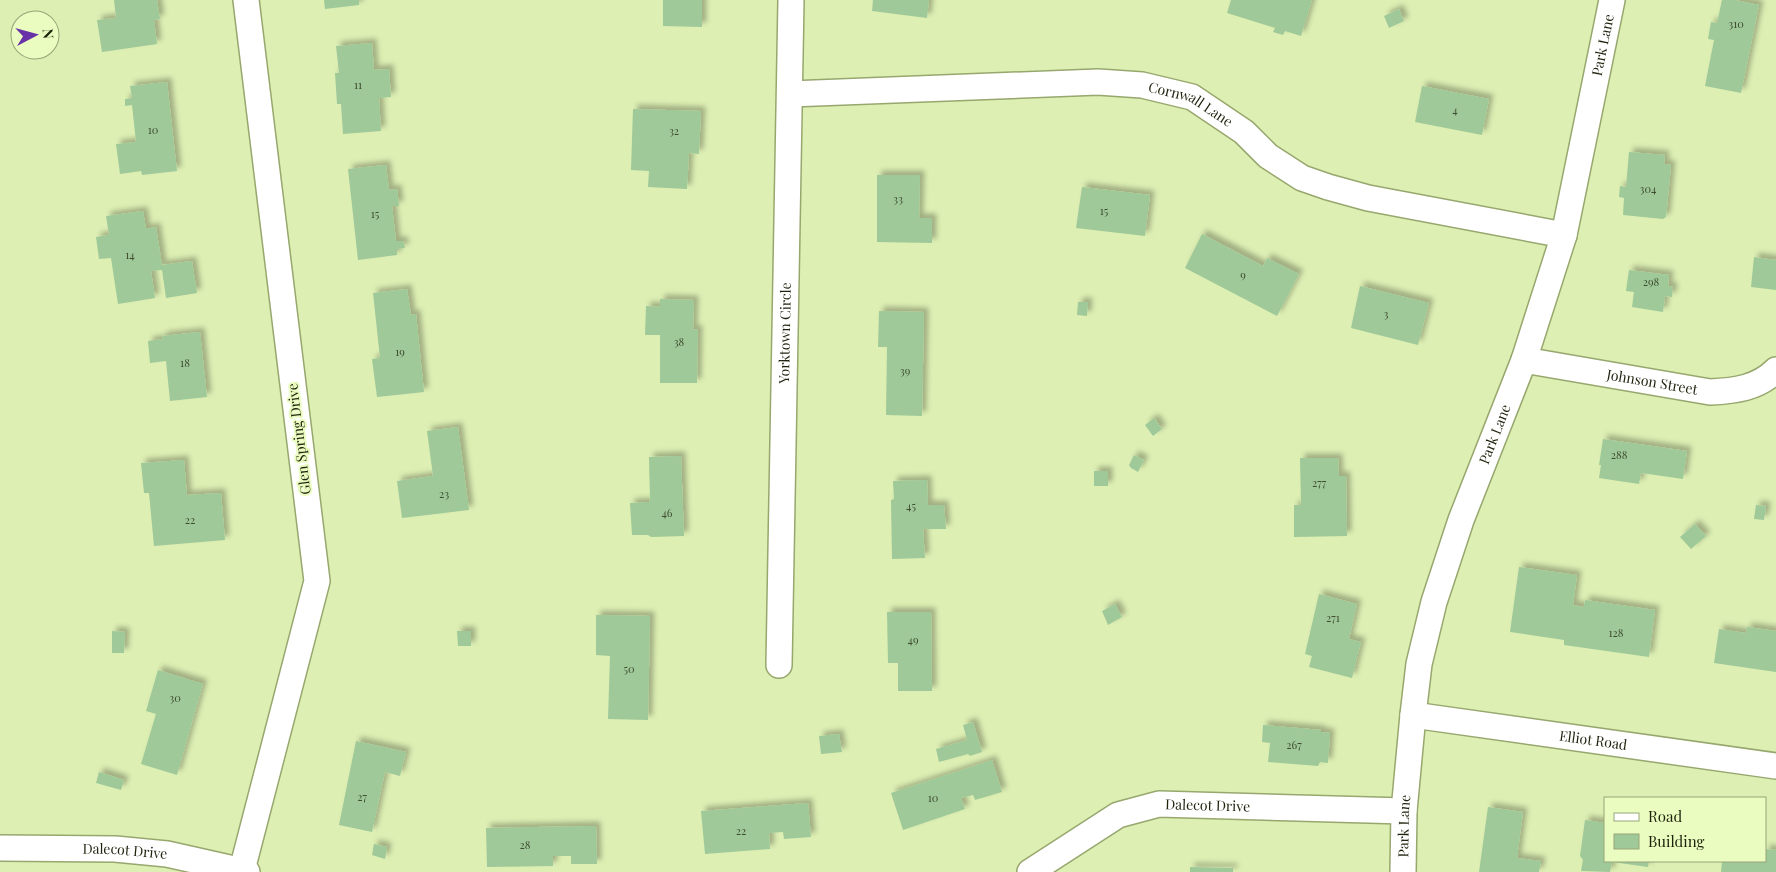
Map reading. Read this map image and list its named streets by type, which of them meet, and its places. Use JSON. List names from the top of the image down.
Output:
{
  "streets": {
    "street": [
      "Park Lane",
      "Cornwall Lane",
      "Yorktown Circle",
      "Johnson Street",
      "Glen Spring Drive",
      "Elliot Road",
      "Dalecot Drive"
    ]
  },
  "crossings": [
    ["Park Lane", "Cornwall Lane"],
    ["Park Lane", "Johnson Street"],
    ["Park Lane", "Elliot Road"],
    ["Park Lane", "Dalecot Drive"],
    ["Cornwall Lane", "Yorktown Circle"],
    ["Glen Spring Drive", "Dalecot Drive"]
  ],
  "house_numbers": [
    "310",
    "11",
    "4",
    "10",
    "32",
    "304",
    "33",
    "15",
    "15",
    "14",
    "9",
    "298",
    "3",
    "38",
    "19",
    "18",
    "39",
    "288",
    "277",
    "23",
    "45",
    "46",
    "22",
    "271",
    "128",
    "49",
    "50",
    "30",
    "267",
    "27",
    "10",
    "22",
    "28"
  ],
  "legend": ["Road", "Building"],
  "north": "right"
}
